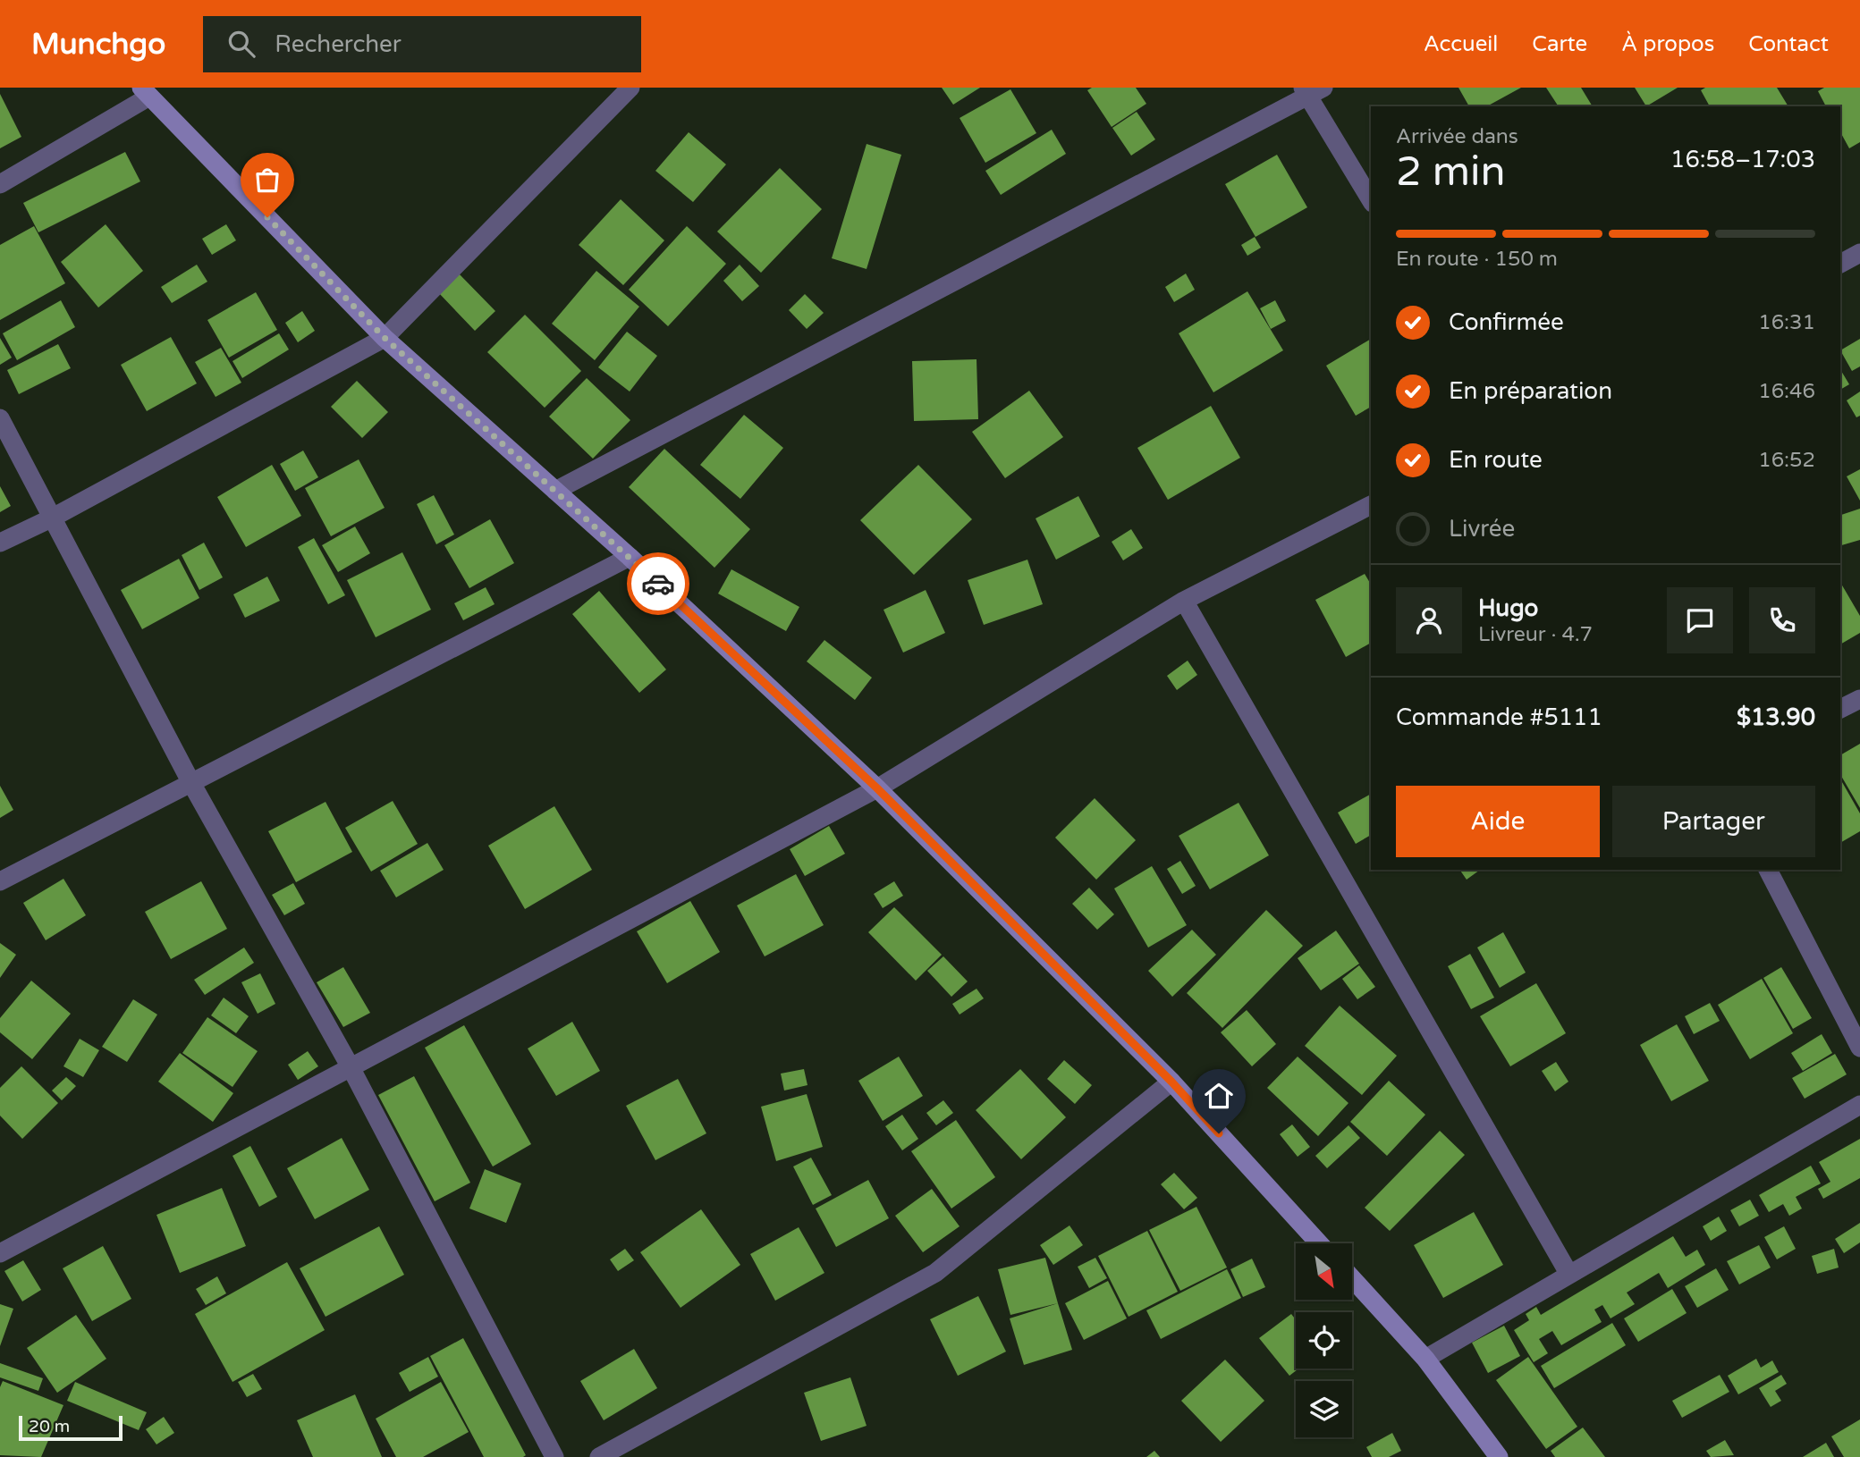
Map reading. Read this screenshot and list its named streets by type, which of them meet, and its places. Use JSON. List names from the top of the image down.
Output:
{
  "scale_bar": "20 m",
  "north": "bottom right",
  "page": {
    "header": "Munchgo",
    "search": "Rechercher",
    "nav": [
      "Accueil",
      "Carte",
      "À propos",
      "Contact"
    ],
    "heading": ["2 min", "Arrivée dans", "16:58–17:03"],
    "panel": [
      "Hugo",
      "Livreur · 4.7",
      "Commande #5111",
      "$13.90"
    ],
    "bar": "En route · 150 m",
    "list": [
      ["Confirmée", "16:31"],
      ["En préparation", "16:46"],
      ["En route", "16:52"],
      "Livrée"
    ],
    "buttons": ["Aide", "Partager"],
    "scale": "20 m"
  }
}
